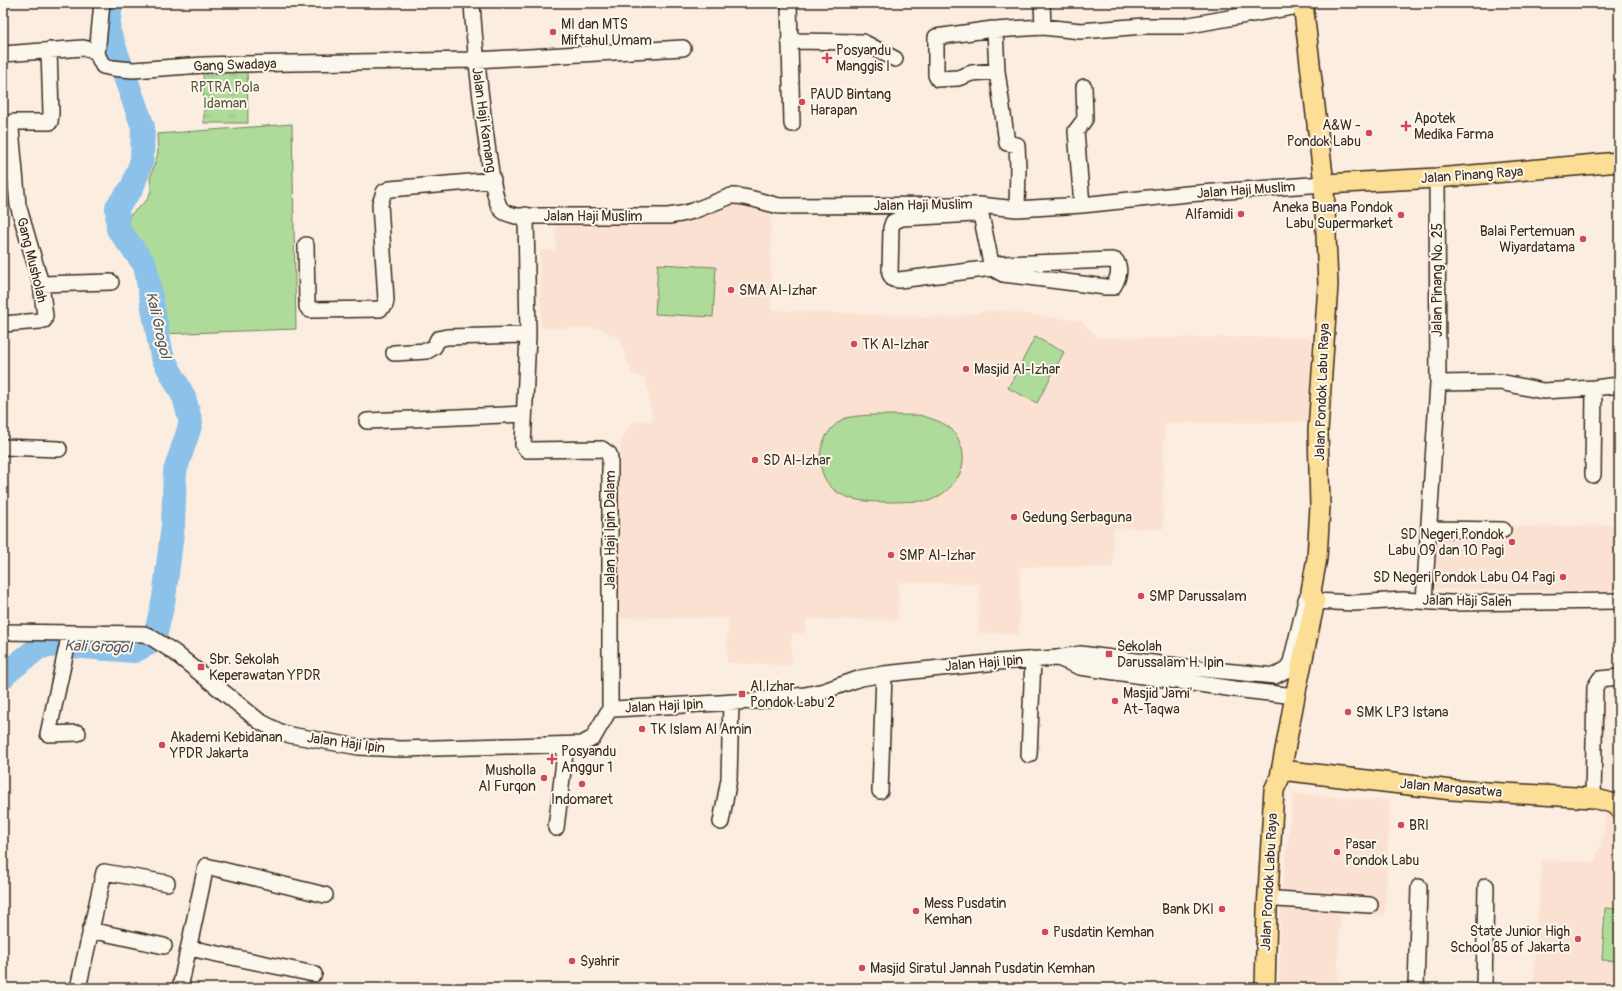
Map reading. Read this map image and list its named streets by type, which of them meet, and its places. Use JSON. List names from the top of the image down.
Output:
{
  "streets": {
    "main road": ["Jalan Pinang Raya", "Jalan Pondok Labu Raya", "Jalan Margasatwa"],
    "street": [
      "Gang Swadaya",
      "Jalan Haji Kamang",
      "Jalan Haji Muslim",
      "Gang Musholah",
      "Jalan Pinang No. 25",
      "Jalan Haji Ipin Dalam",
      "Jalan Haji Saleh",
      "Jalan Haji Ipin"
    ]
  },
  "crossings": [
    ["Gang Swadaya", "Jalan Haji Kamang"],
    ["Jalan Haji Kamang", "Jalan Haji Muslim"],
    ["Jalan Haji Kamang", "Jalan Haji Ipin Dalam"],
    ["Jalan Pinang Raya", "Jalan Haji Muslim"],
    ["Jalan Pinang Raya", "Jalan Pinang No. 25"],
    ["Jalan Pinang Raya", "Jalan Pondok Labu Raya"],
    ["Jalan Haji Muslim", "Jalan Pondok Labu Raya"],
    ["Jalan Haji Muslim", "Jalan Haji Ipin Dalam"],
    ["Jalan Pinang No. 25", "Jalan Haji Saleh"],
    ["Jalan Pondok Labu Raya", "Jalan Haji Saleh"],
    ["Jalan Pondok Labu Raya", "Jalan Haji Ipin"],
    ["Jalan Pondok Labu Raya", "Jalan Margasatwa"],
    ["Jalan Haji Ipin Dalam", "Jalan Haji Ipin"],
    ["Jalan Haji Saleh", "Jalan Haji Ipin"]
  ],
  "water": ["Kali Grogol"],
  "parks": ["RPTRA Pola Idaman"],
  "places": {
    "other": [
      "MI dan MTS Miftahul Umam",
      "PAUD Bintang Harapan",
      "A&W - Pondok Labu",
      "Alfamidi",
      "Aneka Buana Pondok Labu Supermarket",
      "Balai Pertemuan Wiyardatama",
      "SMA Al-Izhar",
      "TK Al-Izhar",
      "Masjid Al-Izhar",
      "SD Al-Izhar",
      "Gedung Serbaguna",
      "SD Negeri Pondok Labu 09 dan 10 Pagi",
      "SMP Al-Izhar",
      "SD Negeri Pondok Labu 04 Pagi",
      "SMP Darussalam",
      "Masjid Jami' At-Taqwa",
      "SMK LP3 Istana",
      "TK Islam Al Amin",
      "Akademi Kebidanan YPDR Jakarta",
      "Musholla Al Furqon",
      "Indomaret",
      "BRI",
      "Pasar Pondok Labu",
      "Bank DKI",
      "Mess Pusdatin Kemhan",
      "Pusdatin Kemhan",
      "State Junior High School 85 of Jakarta",
      "Syahrir",
      "Masjid Siratul Jannah Pusdatin Kemhan"
    ],
    "health": ["Posyandu Manggis I", "Apotek Medika Farma", "Posyandu Anggur 1"],
    "transit": ["Sekolah Darussalam H. Ipin", "Sbr. Sekolah Keperawatan YPDR", "Al Izhar Pondok Labu 2"]
  }
}
